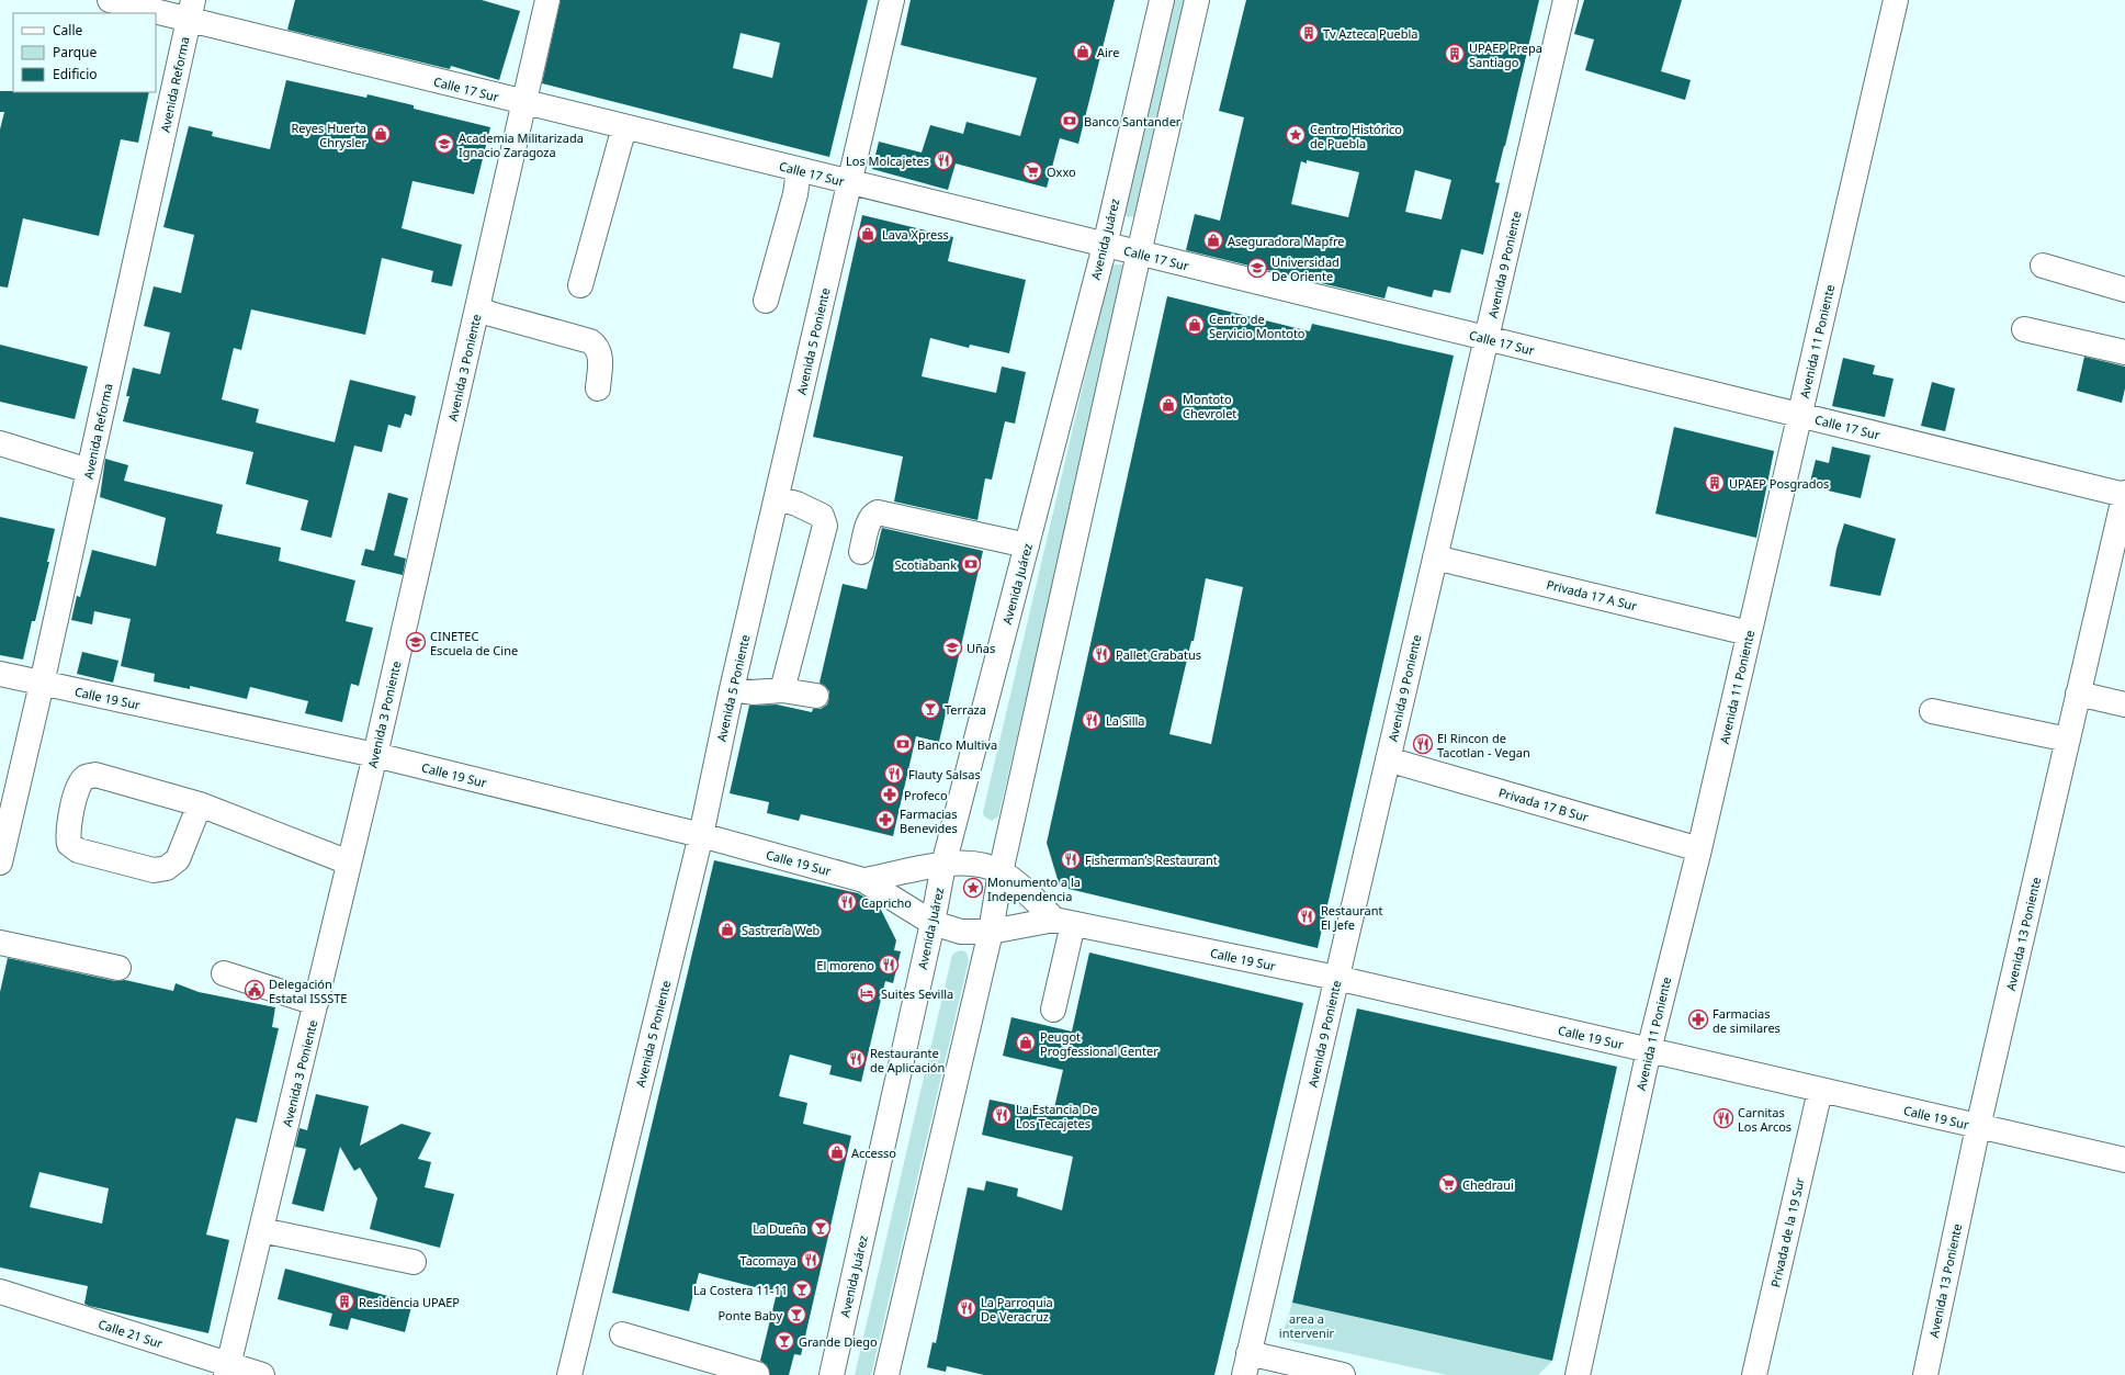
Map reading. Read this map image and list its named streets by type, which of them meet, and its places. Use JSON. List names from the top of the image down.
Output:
{
  "streets": {
    "street": [
      "Avenida Reforma",
      "Calle 17 Sur",
      "Avenida Juárez",
      "Avenida 9 Poniente",
      "Avenida 5 Poniente",
      "Avenida 11 Poniente",
      "Avenida 3 Poniente",
      "Privada 17 A Sur",
      "Calle 19 Sur",
      "Privada 17 B Sur",
      "Avenida 13 Poniente",
      "Privada de la 19 Sur",
      "Calle 21 Sur"
    ]
  },
  "crossings": [
    ["Avenida Reforma", "Calle 17 Sur"],
    ["Avenida Reforma", "Calle 19 Sur"],
    ["Calle 17 Sur", "Avenida Juárez"],
    ["Calle 17 Sur", "Avenida 9 Poniente"],
    ["Calle 17 Sur", "Avenida 5 Poniente"],
    ["Calle 17 Sur", "Avenida 11 Poniente"],
    ["Calle 17 Sur", "Avenida 3 Poniente"],
    ["Calle 17 Sur", "Avenida 13 Poniente"],
    ["Avenida Juárez", "Calle 19 Sur"],
    ["Avenida 9 Poniente", "Privada 17 A Sur"],
    ["Avenida 9 Poniente", "Calle 19 Sur"],
    ["Avenida 9 Poniente", "Privada 17 B Sur"],
    ["Avenida 5 Poniente", "Calle 19 Sur"],
    ["Avenida 11 Poniente", "Privada 17 A Sur"],
    ["Avenida 11 Poniente", "Calle 19 Sur"],
    ["Avenida 11 Poniente", "Privada 17 B Sur"],
    ["Avenida 3 Poniente", "Calle 19 Sur"],
    ["Avenida 3 Poniente", "Calle 21 Sur"],
    ["Calle 19 Sur", "Avenida 13 Poniente"],
    ["Calle 19 Sur", "Privada de la 19 Sur"]
  ],
  "parks": ["area a intervenir"],
  "places": {
    "building": [
      "Tv Azteca Puebla",
      "UPAEP Prepa Santiago",
      "UPAEP Posgrados",
      "Residencia UPAEP"
    ],
    "shop": [
      "Aire",
      "Reyes Huerta Chrysler",
      "Lava Xpress",
      "Aseguradora Mapfre",
      "Centro de Servicio Montoto",
      "Montoto Chevrolet",
      "Sastrería Web",
      "Peugot Progfessional Center",
      "Accesso"
    ],
    "bank": ["Banco Santander", "Scotiabank", "Banco Multiva"],
    "place": ["Centro Histórico de Puebla", "Monumento a la Independencia"],
    "school or university": [
      "Academia Militarizada Ignacio Zaragoza",
      "Universidad De Oriente",
      "CINETEC Escuela de Cine",
      "Uñas"
    ],
    "restaurant": [
      "Los Molcajetes",
      "Pallet Crabatus",
      "La Silla",
      "El Rincon de Tacotlan - Vegan",
      "Flauty Salsas",
      "Fisherman’s Restaurant",
      "Capricho",
      "Restaurant El Jefe",
      "El moreno",
      "Restaurante de Aplicación",
      "La Estancia De Los Tecajetes",
      "Carnitas Los Arcos",
      "Tacomaya",
      "La Parroquia De Veracruz"
    ],
    "supermarket": ["Oxxo", "Chedraui"],
    "bar": [
      "Terraza",
      "La Dueña",
      "La Costera 11-11",
      "Ponte Baby",
      "Grande Diego"
    ],
    "pharmacy": ["Profeco", "Farmacias Benevides", "Farmacias de similares"],
    "public building": ["Delegación Estatal ISSSTE"],
    "hotel": ["Suites Sevilla"]
  },
  "legend": ["Calle", "Parque", "Edificio"]
}
